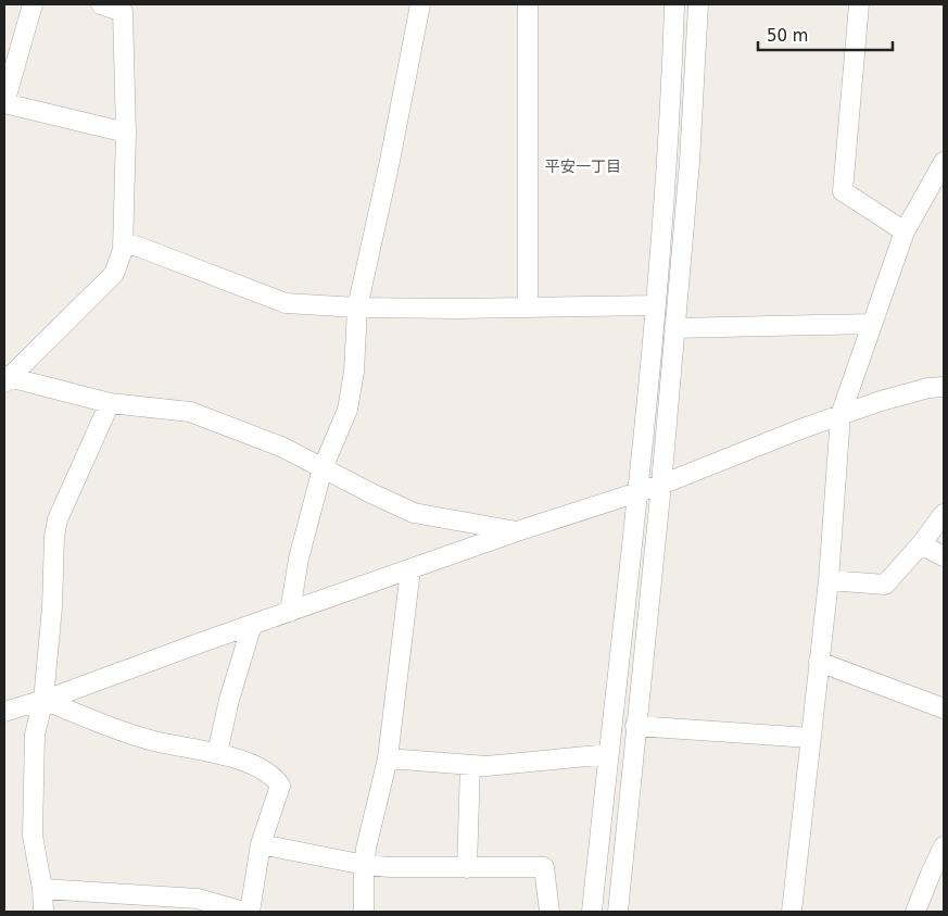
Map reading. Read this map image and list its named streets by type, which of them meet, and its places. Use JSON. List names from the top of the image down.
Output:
{
  "districts": ["平安一丁目"],
  "scale_bar": "50 m"
}
